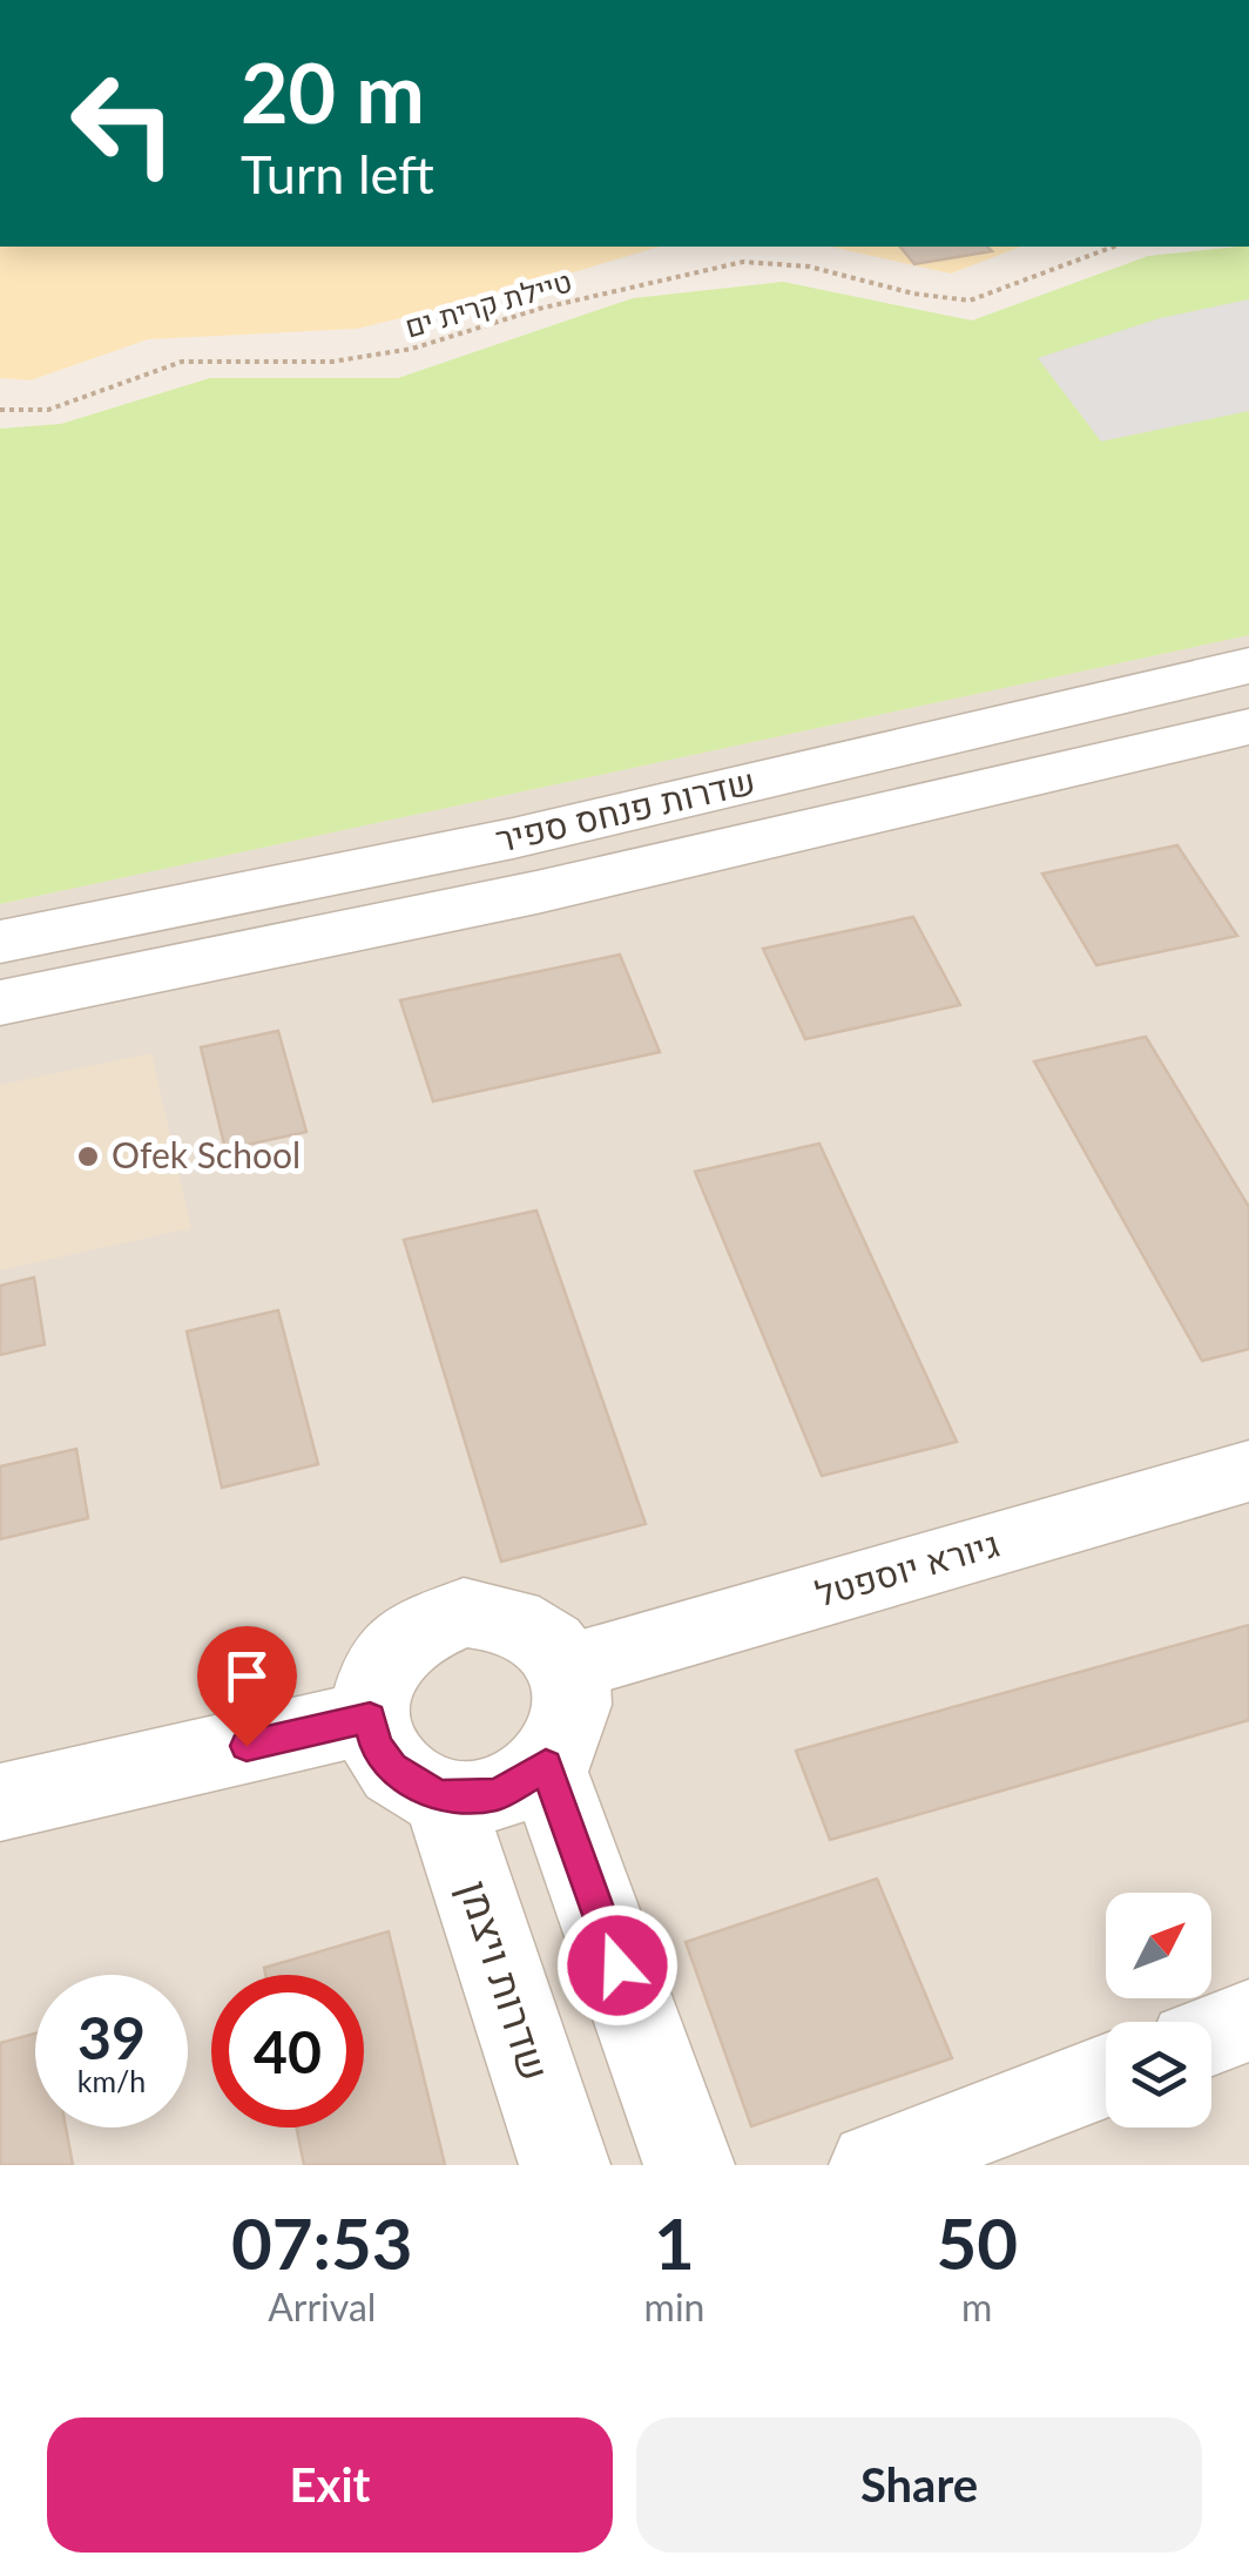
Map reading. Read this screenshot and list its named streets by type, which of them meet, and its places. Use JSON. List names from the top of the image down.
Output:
{
  "streets": {
    "street": ["שדרות פנחס ספיר", "גיורא יוספטל", "שדרות ויצמן"],
    "path": ["טיילת קרית ים"]
  },
  "crossings": [
    ["גיורא יוספטל", "שדרות ויצמן"]
  ],
  "places": ["Ofek School"],
  "north": "top right",
  "page": {
    "turn": ["20 m", "Turn left"],
    "speed": "39 km/h",
    "limit": "40",
    "eta": [
      "07:53",
      "Arrival",
      "1",
      "min",
      "50",
      "m"
    ],
    "buttons": ["Exit", "Share"]
  }
}
